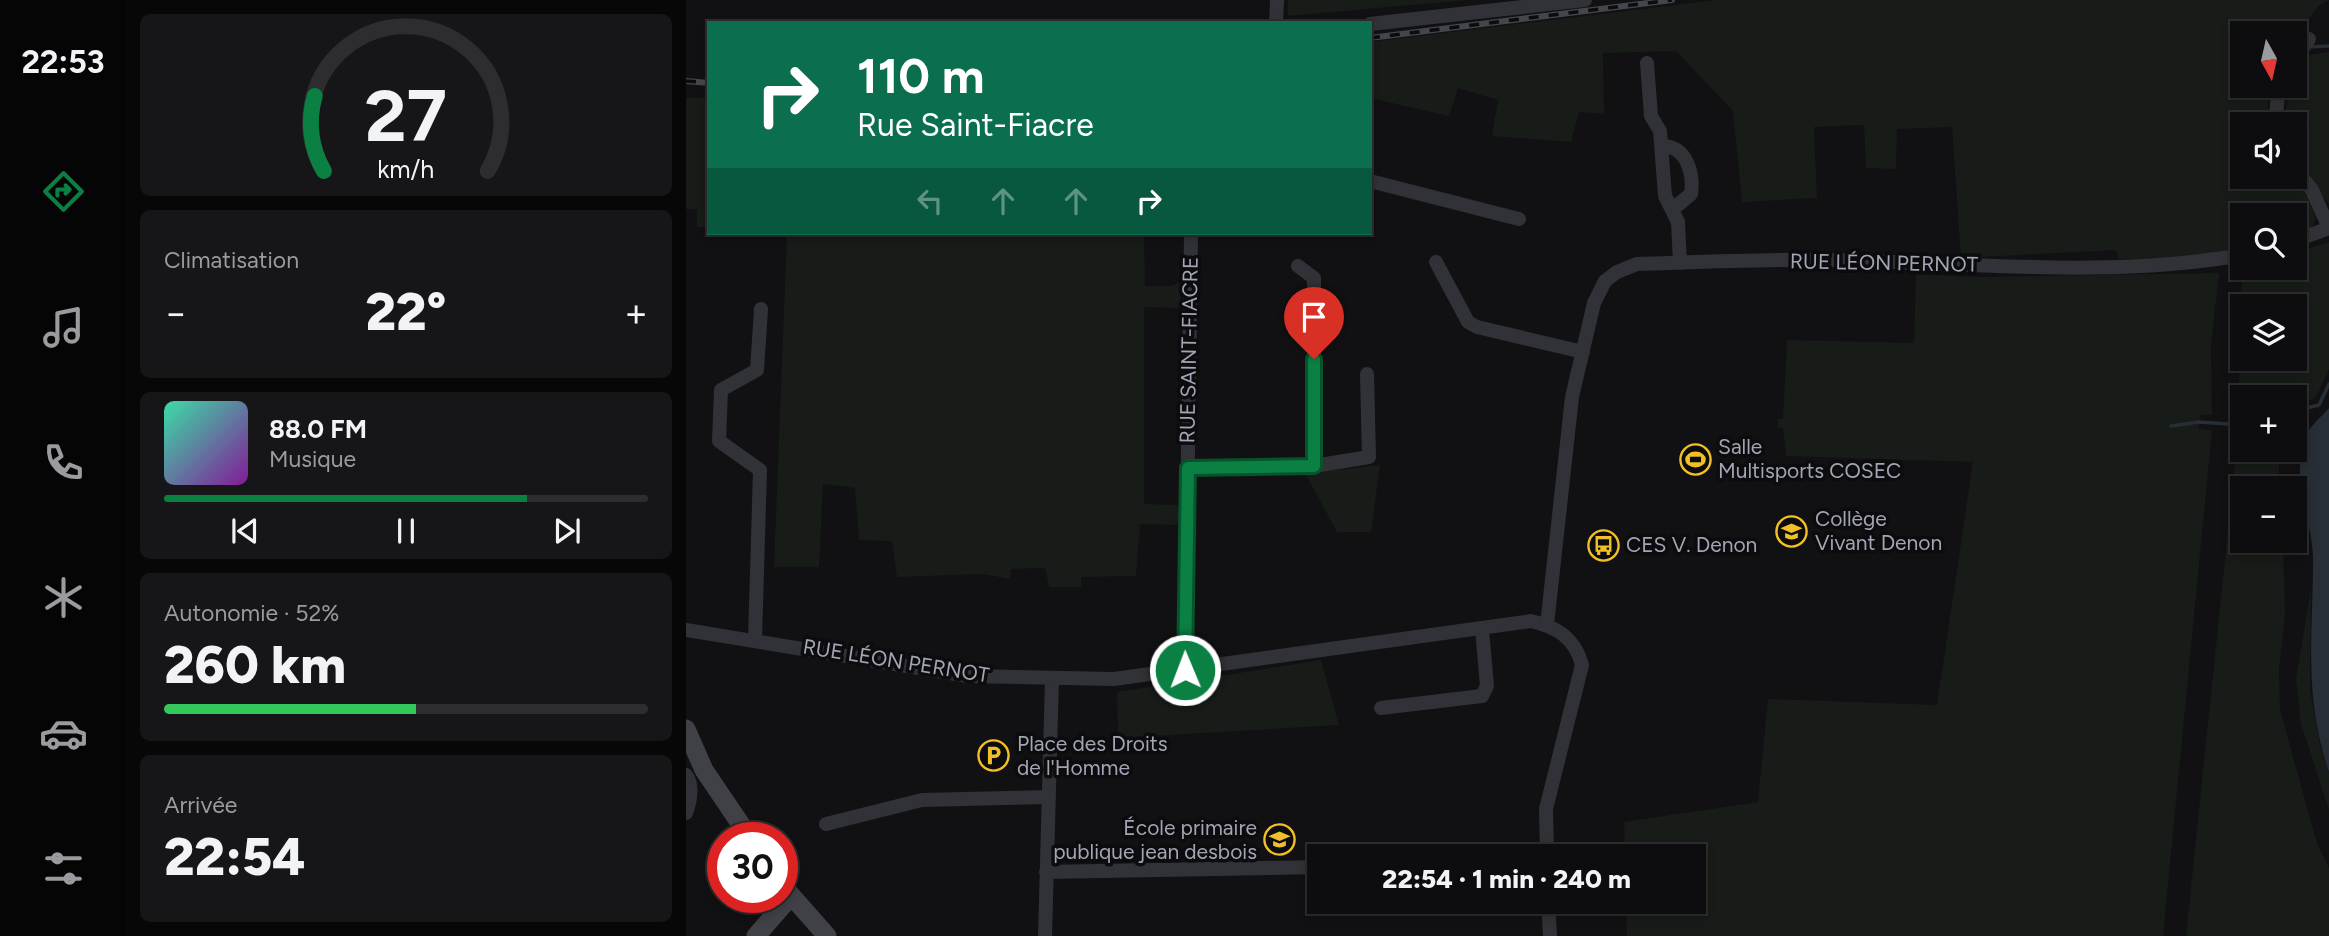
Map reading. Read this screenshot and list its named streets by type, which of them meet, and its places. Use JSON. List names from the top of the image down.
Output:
{
  "streets": {
    "street": ["RUE LÉON PERNOT", "RUE SAINT-FIACRE"]
  },
  "crossings": [
    ["RUE LÉON PERNOT", "RUE SAINT-FIACRE"]
  ],
  "places": {
    "sports": ["Salle Multisports COSEC"],
    "school or university": ["Collège Vivant Denon", "École primaire publique jean desbois"],
    "bus stop": ["CES V. Denon"],
    "parking": ["Place des Droits de l'Homme"]
  },
  "north": "bottom",
  "page": {
    "tabs": "22:53",
    "map_buttons": ["+", "−"],
    "turn": ["110 m", "Rue Saint-Fiacre"],
    "tile": [
      "Climatisation",
      ["Autonomie · 52%", "260 km"],
      ["Arrivée", "22:54"]
    ],
    "heat": ["−", "22°", "+"],
    "song": ["88.0 FM", "Musique"],
    "limit": "30",
    "trip": "22:54 · 1 min · 240 m",
    "gauge": ["27", "km/h"]
  }
}
